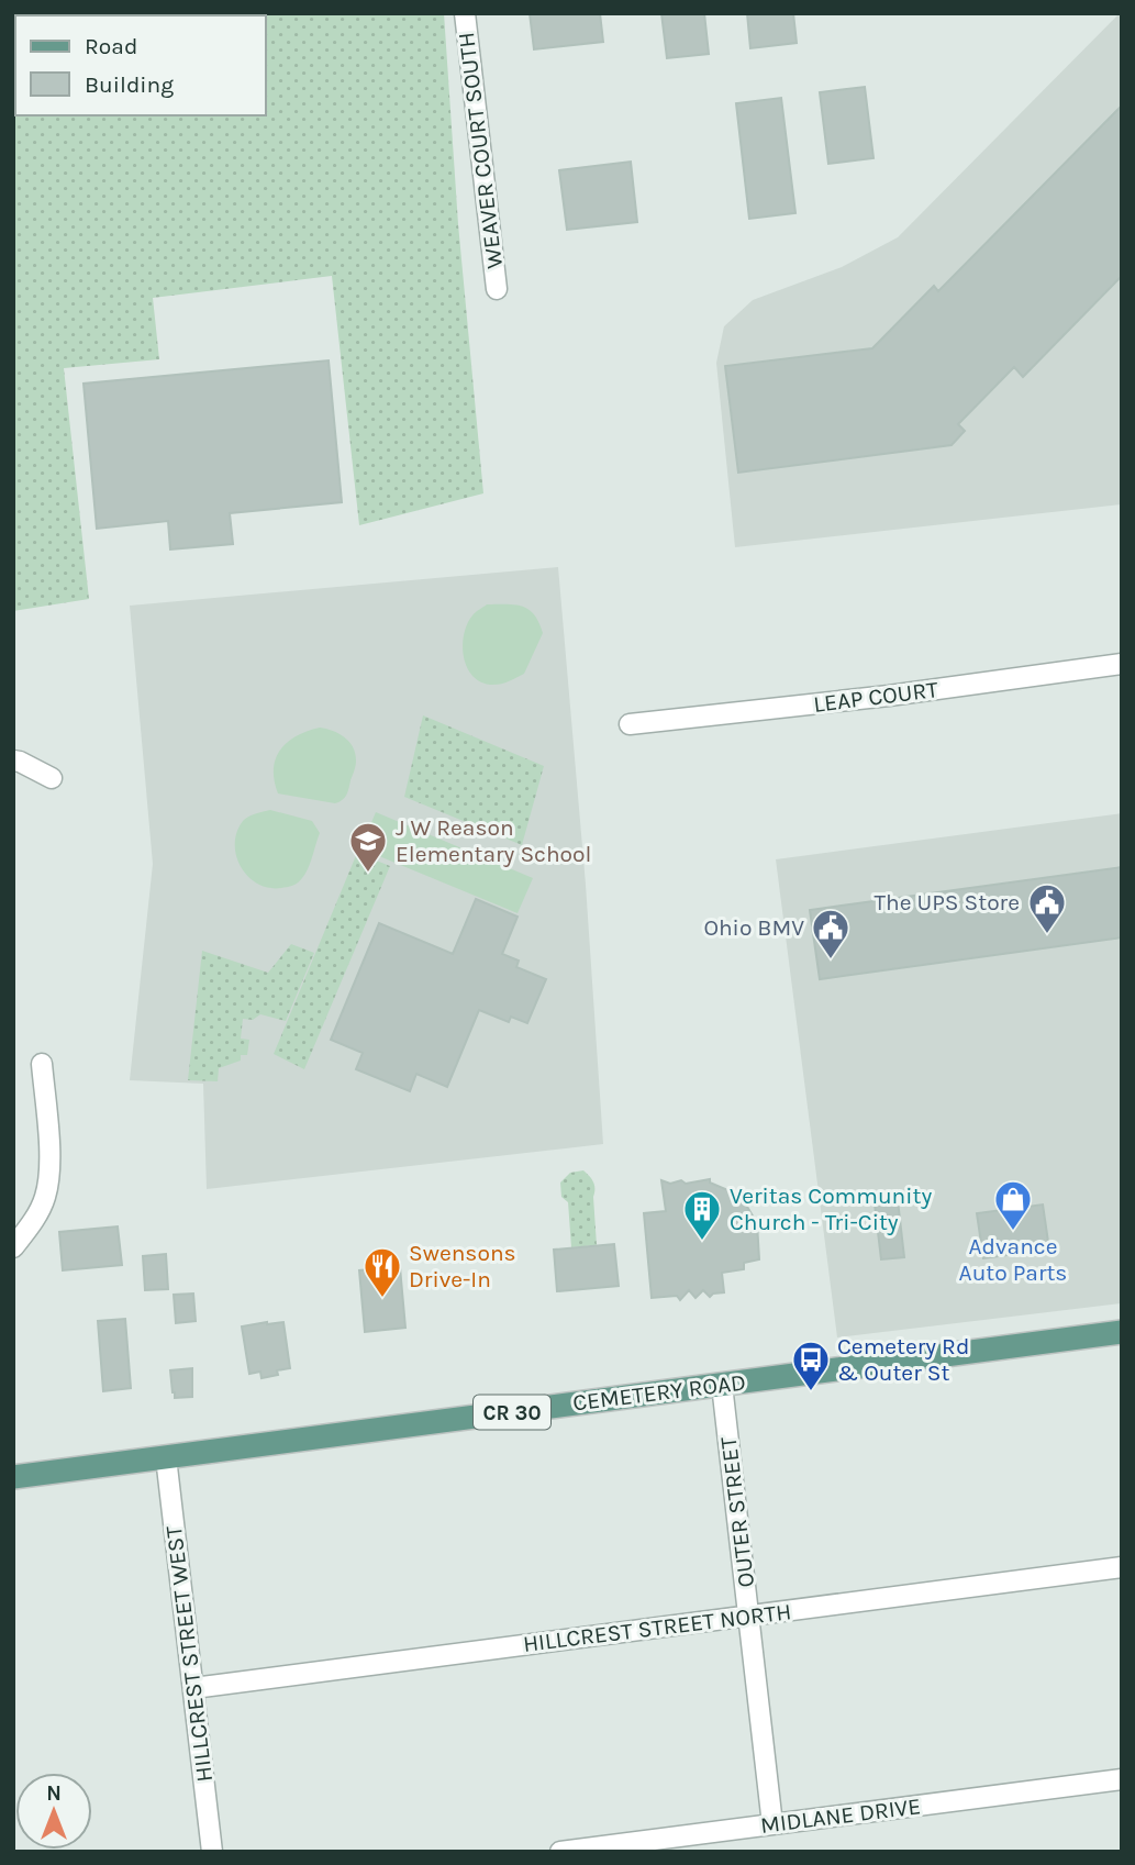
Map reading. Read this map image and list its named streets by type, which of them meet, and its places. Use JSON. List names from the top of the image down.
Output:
{
  "streets": {
    "main road": ["CEMETERY ROAD", "CR 30"],
    "street": [
      "WEAVER COURT SOUTH",
      "LEAP COURT",
      "OUTER STREET",
      "HILLCREST STREET NORTH",
      "HILLCREST STREET WEST",
      "MIDLANE DRIVE"
    ]
  },
  "crossings": [
    ["CEMETERY ROAD", "OUTER STREET"],
    ["CEMETERY ROAD", "HILLCREST STREET WEST"],
    ["OUTER STREET", "HILLCREST STREET NORTH"],
    ["OUTER STREET", "MIDLANE DRIVE"],
    ["HILLCREST STREET NORTH", "HILLCREST STREET WEST"]
  ],
  "places": {
    "school or university": ["J W Reason Elementary School"],
    "public building": ["The UPS Store", "Ohio BMV"],
    "shop": ["Advance Auto Parts"],
    "building": ["Veritas Community Church - Tri-City"],
    "restaurant": ["Swensons Drive-In"],
    "bus stop": ["Cemetery Rd & Outer St"]
  },
  "legend": ["Road", "Building"],
  "north": "top"
}
